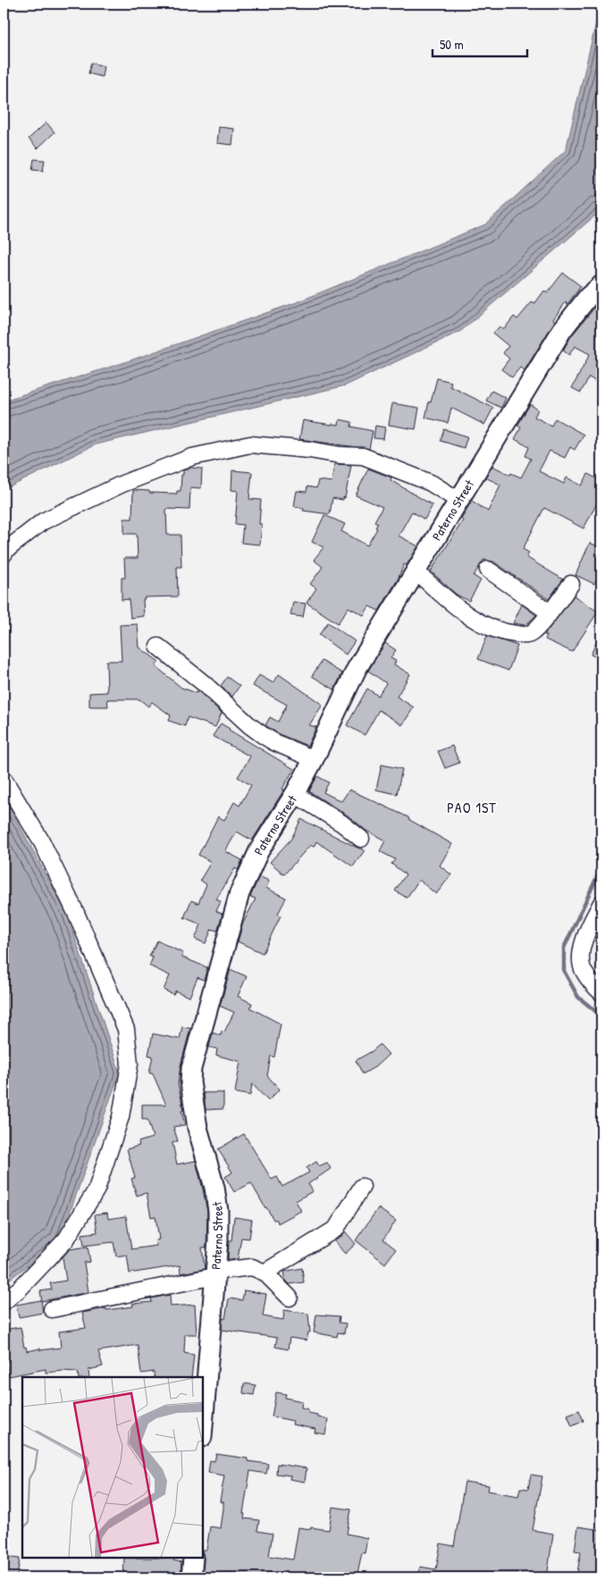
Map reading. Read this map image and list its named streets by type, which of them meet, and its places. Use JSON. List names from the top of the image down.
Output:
{
  "streets": {
    "street": ["Paterno Street"]
  },
  "districts": ["PAO 1ST"],
  "scale_bar": "50 m"
}
